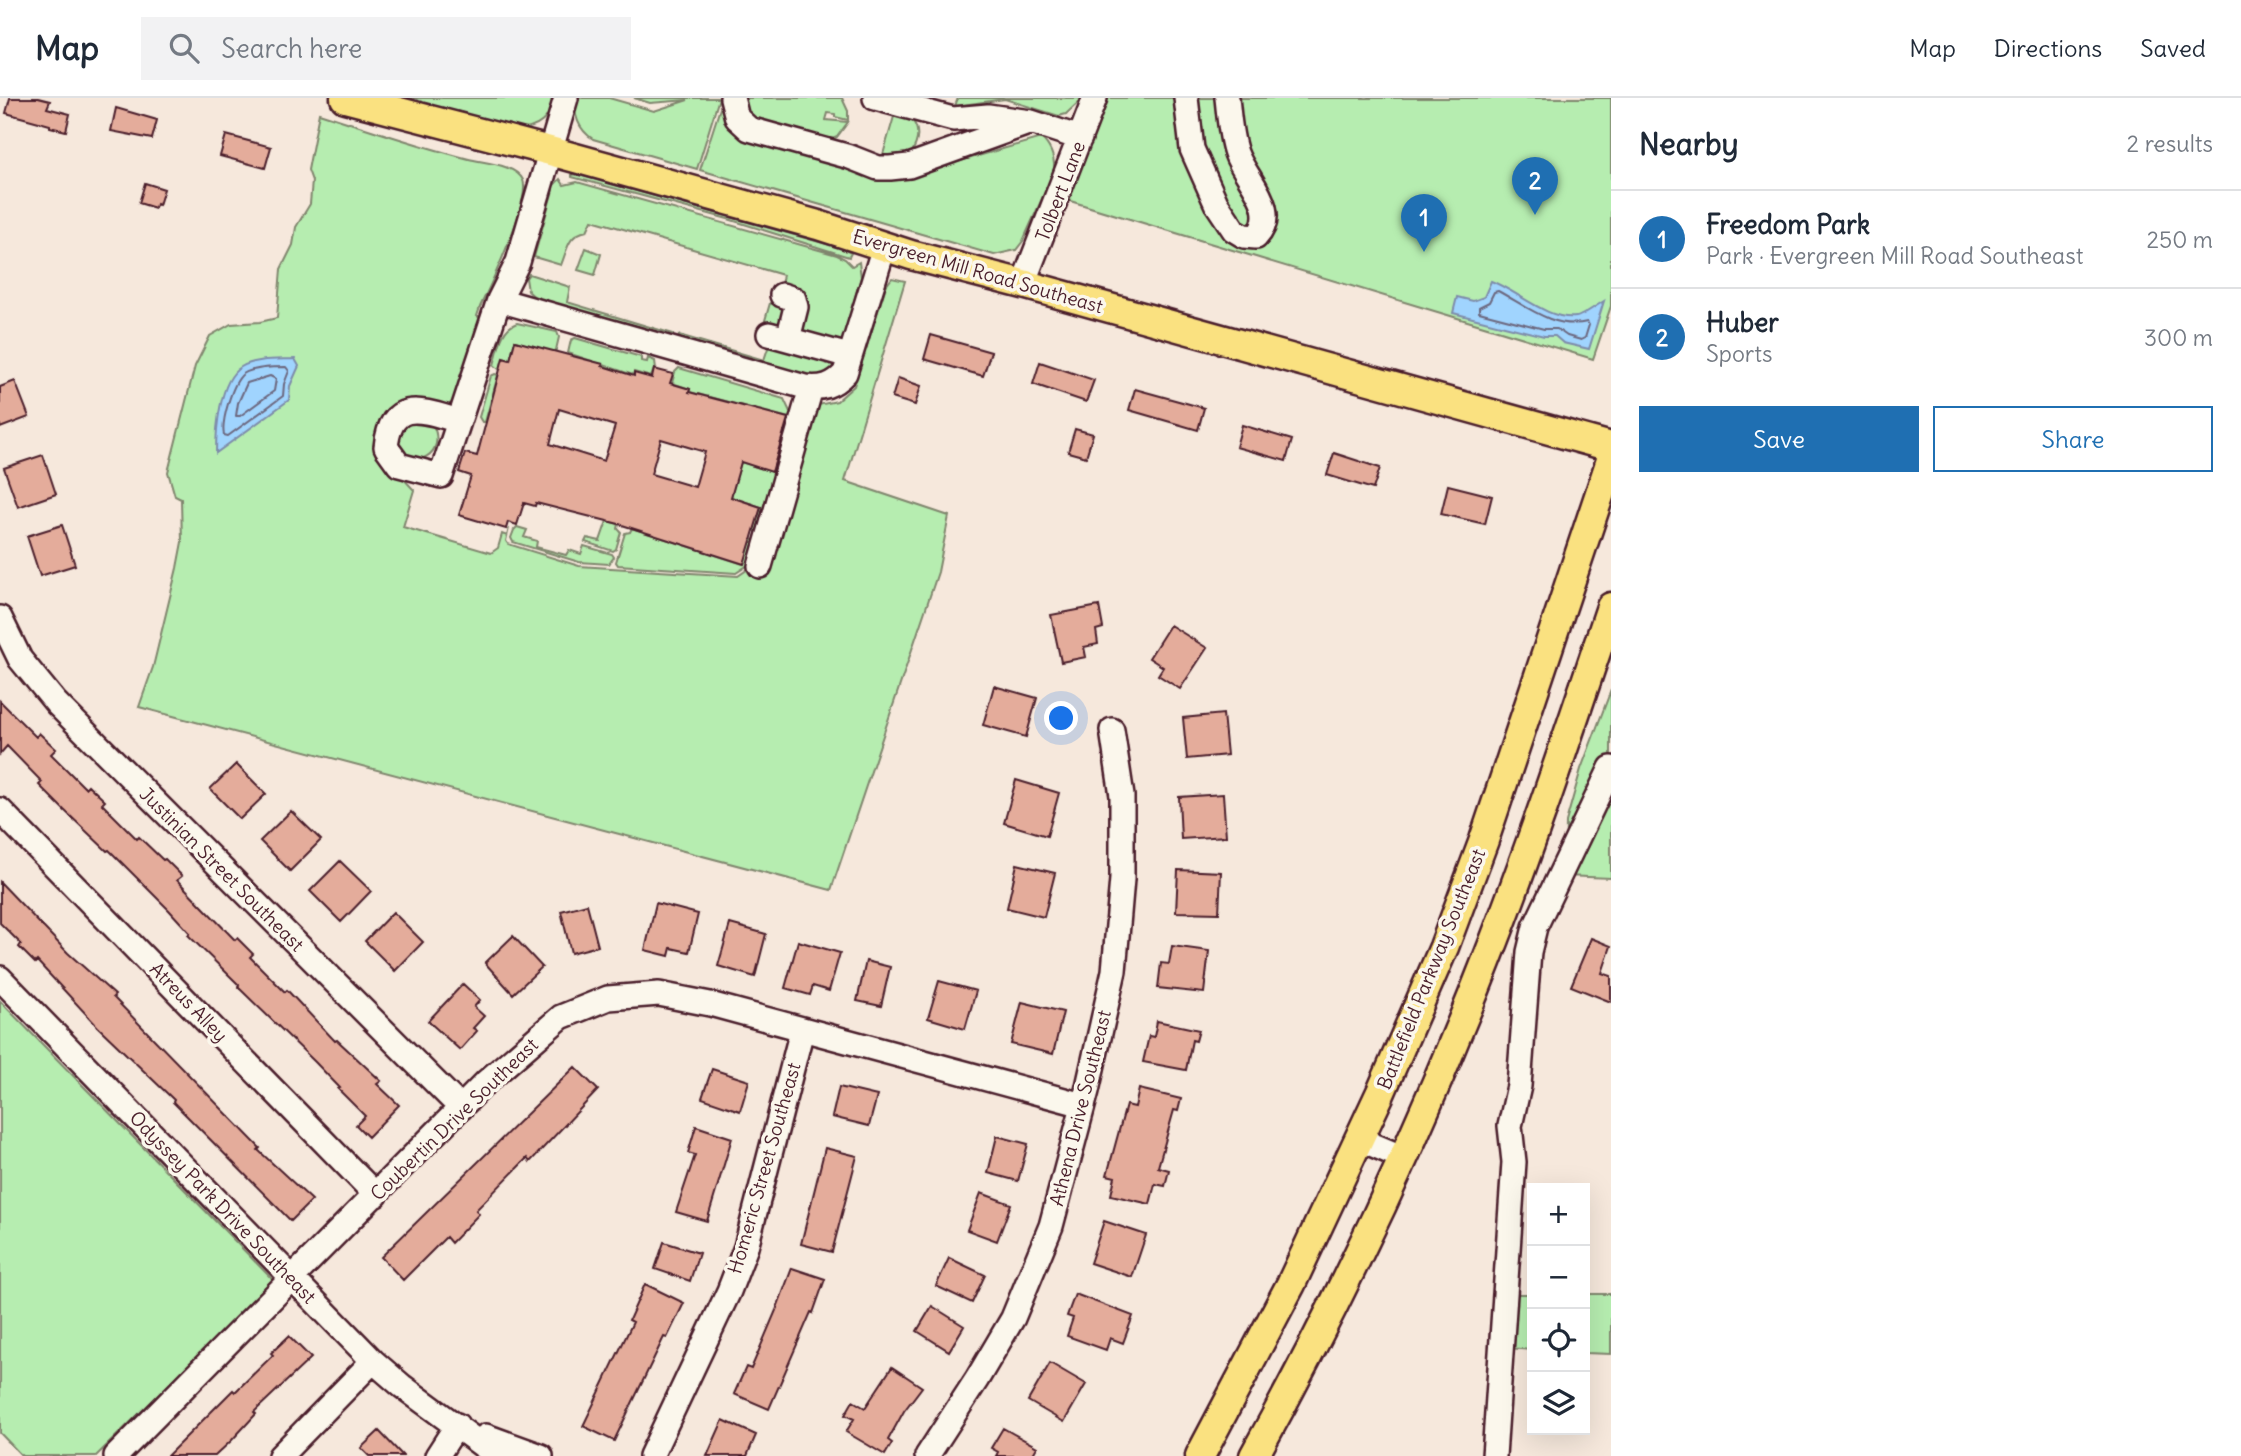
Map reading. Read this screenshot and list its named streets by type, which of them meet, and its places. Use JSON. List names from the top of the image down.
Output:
{
  "streets": {
    "main road": ["Evergreen Mill Road Southeast", "Battlefield Parkway Southeast"],
    "street": [
      "Tolbert Lane",
      "Justinian Street Southeast",
      "Atreus Alley",
      "Athena Drive Southeast",
      "Coubertin Drive Southeast",
      "Homeric Street Southeast",
      "Odyssey Park Drive Southeast"
    ]
  },
  "crossings": [
    ["Tolbert Lane", "Evergreen Mill Road Southeast"],
    ["Justinian Street Southeast", "Coubertin Drive Southeast"],
    ["Atreus Alley", "Coubertin Drive Southeast"],
    ["Athena Drive Southeast", "Coubertin Drive Southeast"],
    ["Coubertin Drive Southeast", "Homeric Street Southeast"],
    ["Coubertin Drive Southeast", "Odyssey Park Drive Southeast"]
  ],
  "page": {
    "header": "Map",
    "search": "Search here",
    "nav": ["Map", "Directions", "Saved"],
    "heading": ["Nearby", "2 results"],
    "pins": ["2", "1"],
    "list": [
      {
        "mark": "1",
        "name": "Freedom Park",
        "note": "Park · Evergreen Mill Road Southeast",
        "value": "250 m"
      },
      {
        "mark": "2",
        "name": "Huber",
        "note": "Sports",
        "value": "300 m"
      }
    ],
    "buttons": ["Save", "Share"],
    "map_buttons": ["+", "−"]
  }
}
